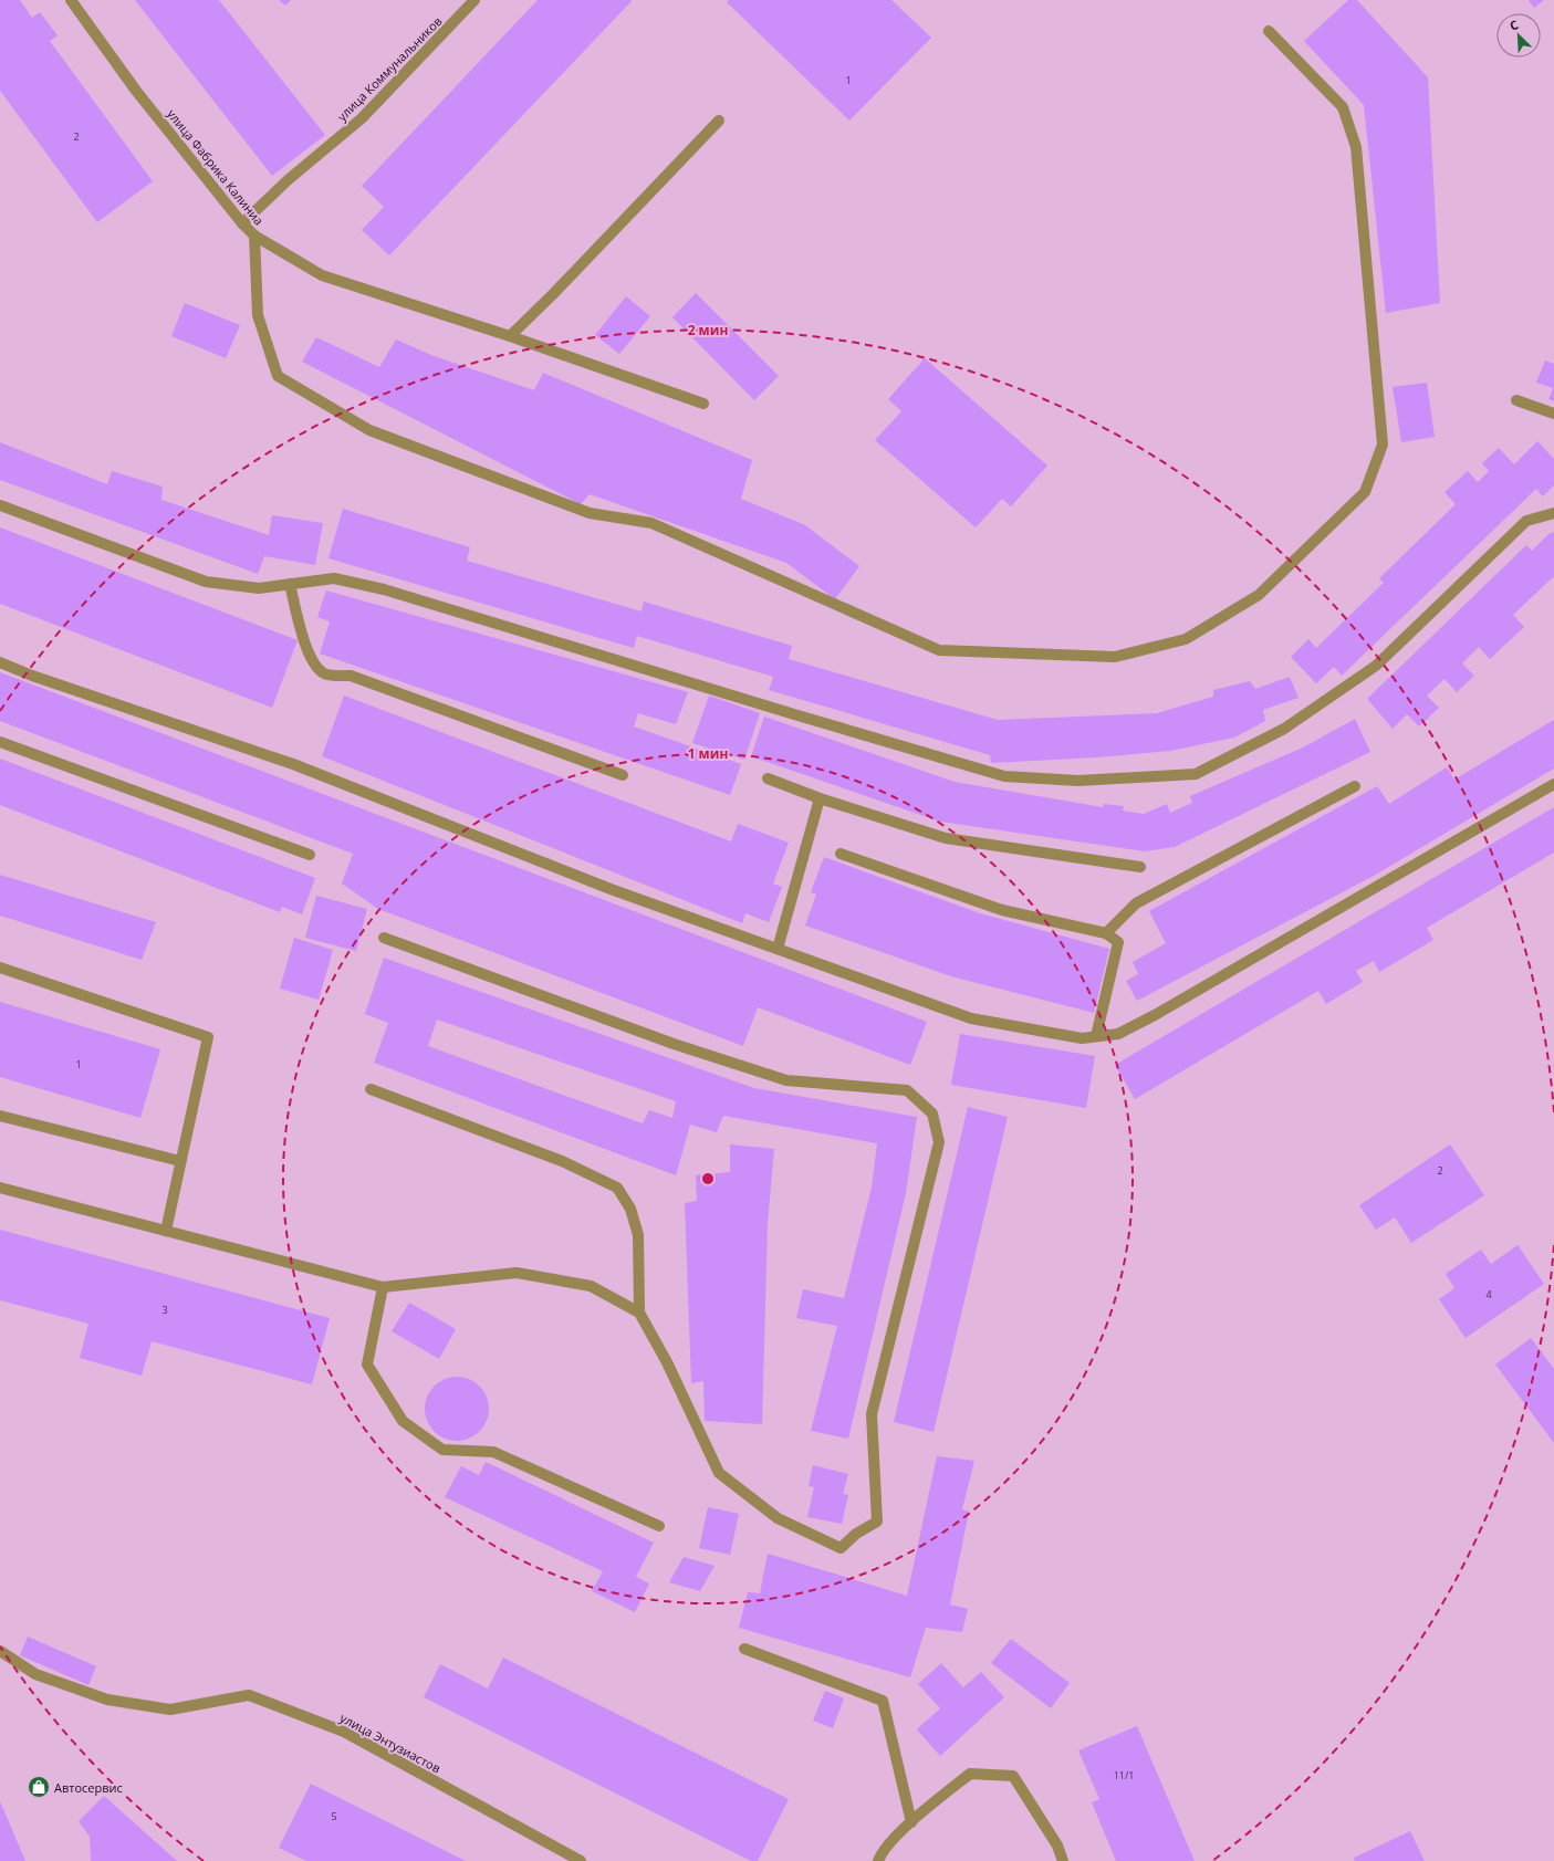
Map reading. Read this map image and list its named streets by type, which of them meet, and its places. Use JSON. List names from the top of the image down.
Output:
{
  "streets": {
    "street": ["улица Коммунальников", "улица Фабрика Калиниа", "улица Энтузиастов"]
  },
  "crossings": [
    ["улица Коммунальников", "улица Фабрика Калиниа"]
  ],
  "places": {
    "shop": ["Автосервис"]
  },
  "house_numbers": [
    "1",
    "2",
    "1",
    "2",
    "4",
    "3",
    "11/1",
    "5"
  ],
  "north": "top left",
  "rings": ["2 мин", "1 мин"]
}
